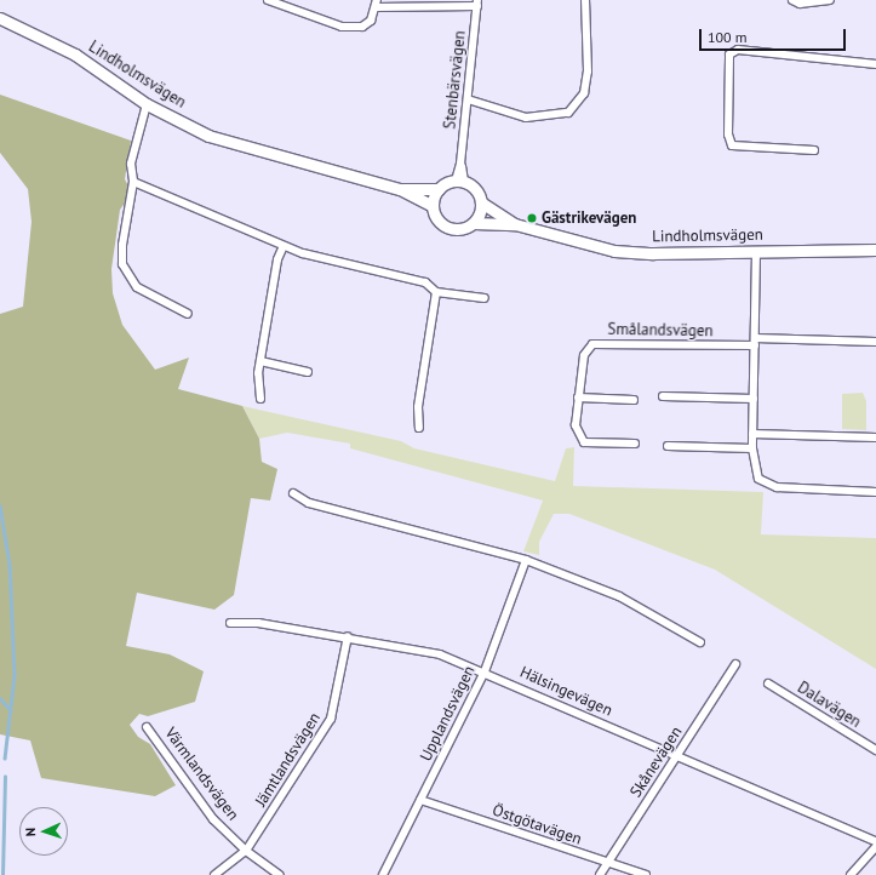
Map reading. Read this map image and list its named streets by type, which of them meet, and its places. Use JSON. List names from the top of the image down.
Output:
{
  "streets": {
    "main road": ["Lindholmsvägen"],
    "street": [
      "Stenbärsvägen",
      "Smålandsvägen",
      "Hälsingevägen",
      "Dalavägen",
      "Upplandsvägen",
      "Jämtlandsvägen",
      "Skånevägen",
      "Värmlandsvägen",
      "Östgötavägen"
    ]
  },
  "crossings": [
    ["Lindholmsvägen", "Stenbärsvägen"],
    ["Hälsingevägen", "Upplandsvägen"],
    ["Hälsingevägen", "Jämtlandsvägen"],
    ["Hälsingevägen", "Skånevägen"],
    ["Upplandsvägen", "Östgötavägen"],
    ["Jämtlandsvägen", "Värmlandsvägen"],
    ["Skånevägen", "Östgötavägen"]
  ],
  "places": ["Gästrikevägen"],
  "scale_bar": "100 m",
  "north": "left"
}
